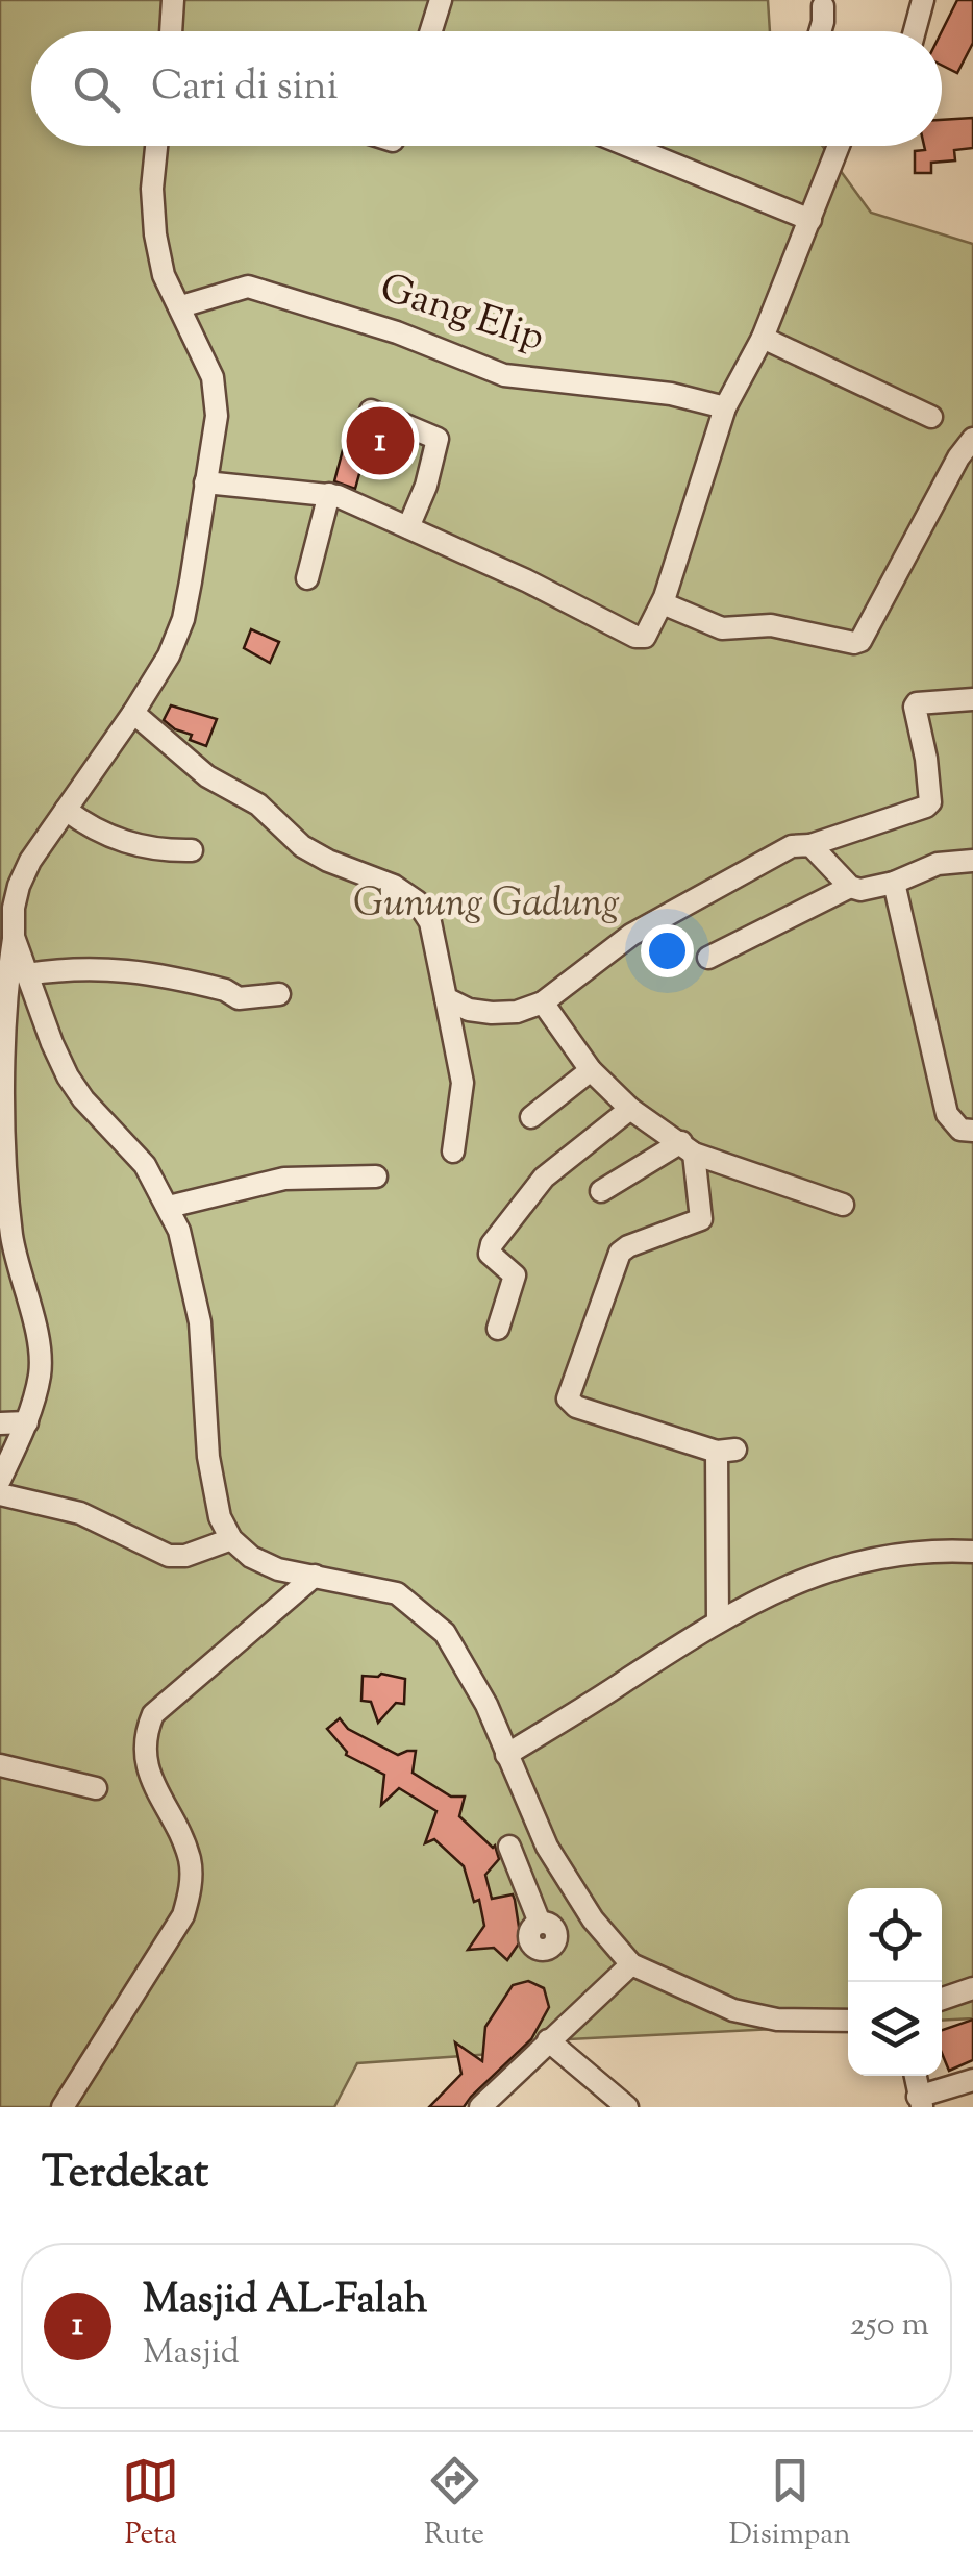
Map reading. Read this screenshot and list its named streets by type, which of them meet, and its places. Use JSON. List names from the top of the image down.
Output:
{
  "streets": {
    "street": ["Gang Elip"]
  },
  "parks": ["Gunung Gadung"],
  "page": {
    "search": "Cari di sini",
    "pins": "1",
    "heading": "Terdekat",
    "list": [
      {
        "mark": "1",
        "name": "Masjid AL-Falah",
        "note": "Masjid",
        "value": "250 m"
      }
    ],
    "nav": ["Peta", "Rute", "Disimpan"]
  }
}
